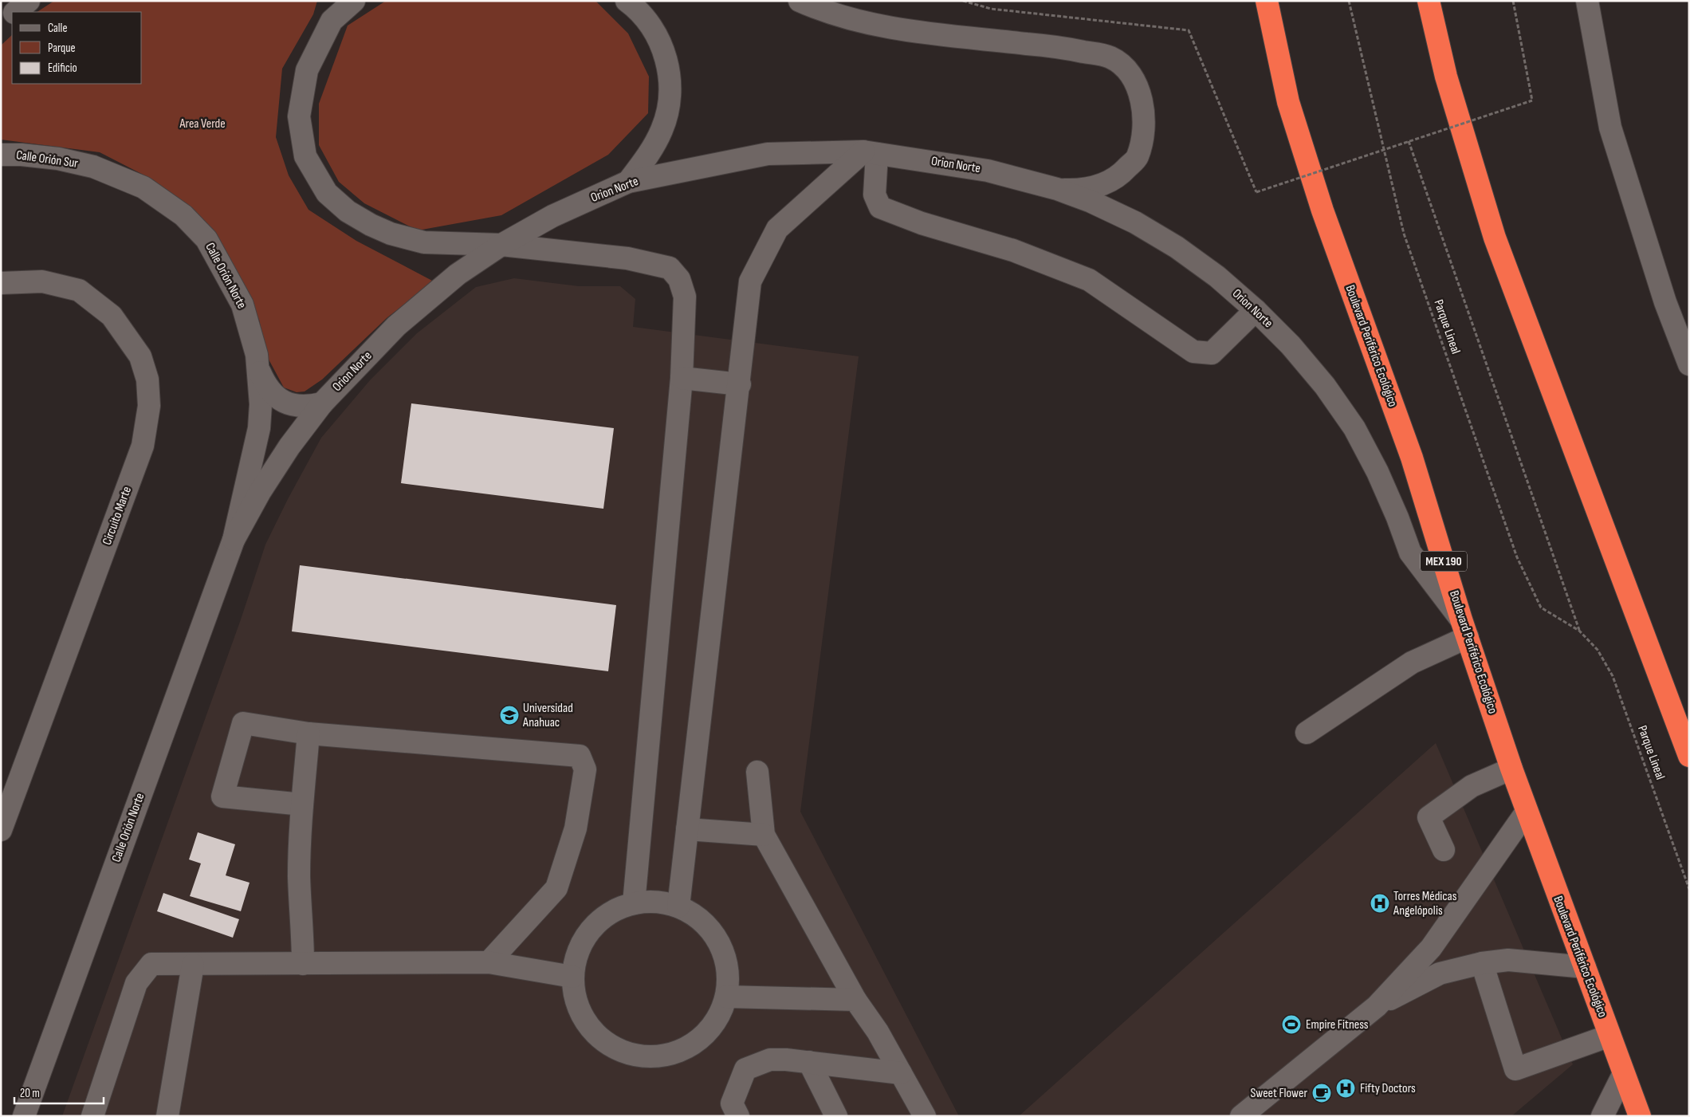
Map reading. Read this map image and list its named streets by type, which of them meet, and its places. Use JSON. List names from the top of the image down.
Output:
{
  "streets": {
    "highway": ["Boulevard Periférico Ecológico", "MEX 190"],
    "street": [
      "Calle Orión Sur",
      "Orion Norte",
      "Calle Orión Norte",
      "Circuito Marte"
    ],
    "path": ["Parque Lineal"]
  },
  "crossings": [
    ["Calle Orión Sur", "Calle Orión Norte"],
    ["Orion Norte", "Calle Orión Norte"],
    ["Orion Norte", "Boulevard Periférico Ecológico"]
  ],
  "parks": ["Area Verde"],
  "places": {
    "school or university": ["Universidad Anahuac"],
    "hospital": ["Torres Médicas Angelópolis", "Fifty Doctors"],
    "sports": ["Empire Fitness"],
    "cafe": ["Sweet Flower"]
  },
  "legend": ["Calle", "Parque", "Edificio"],
  "scale_bar": "20 m"
}
